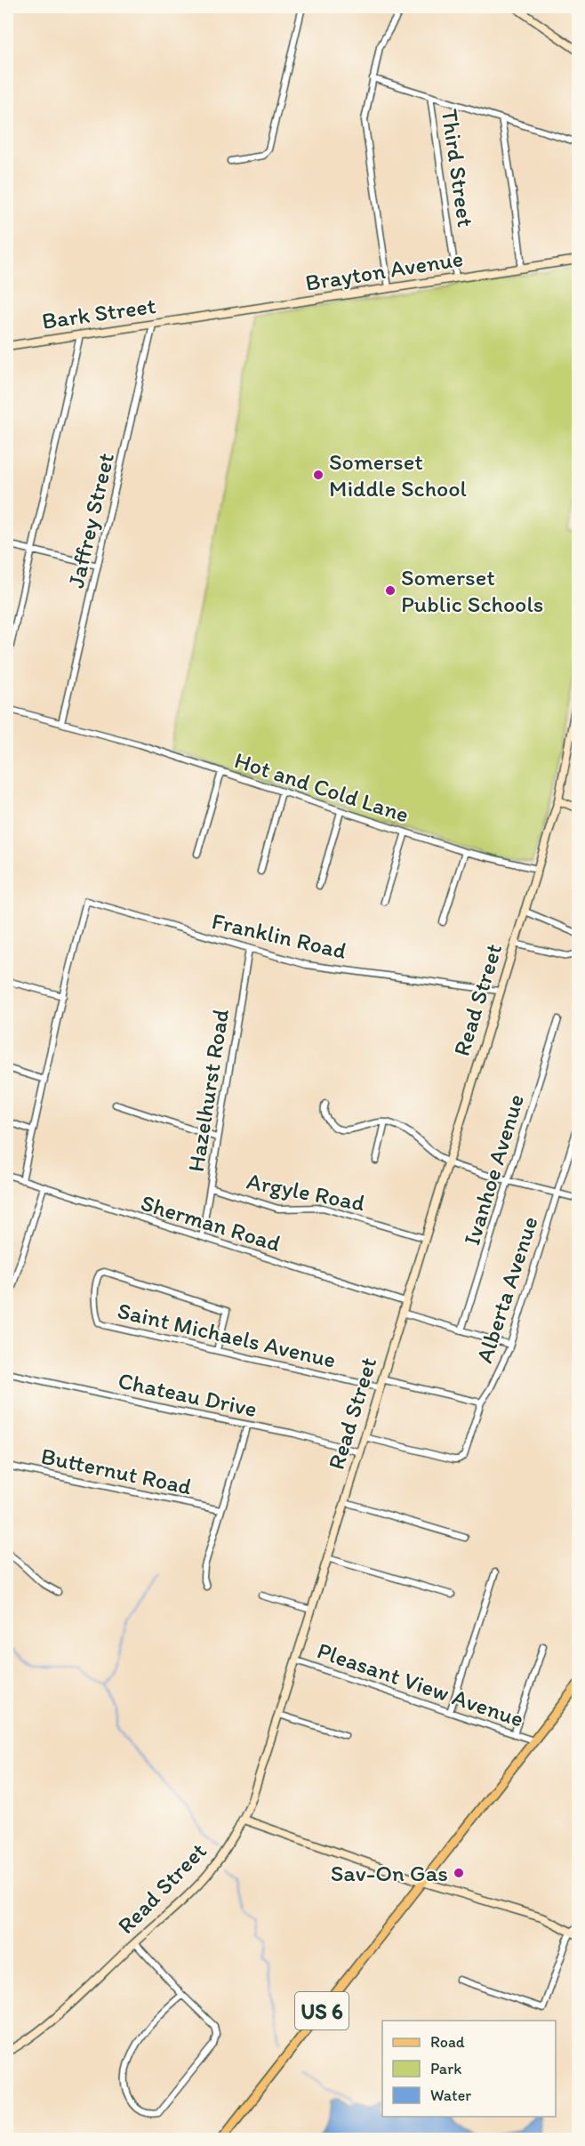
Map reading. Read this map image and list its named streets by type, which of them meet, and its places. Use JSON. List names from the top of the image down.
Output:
{
  "streets": {
    "main road": [
      "Brayton Avenue",
      "Bark Street",
      "Read Street",
      "US 6"
    ],
    "street": [
      "Third Street",
      "Jaffrey Street",
      "Hot and Cold Lane",
      "Franklin Road",
      "Hazelhurst Road",
      "Ivanhoe Avenue",
      "Argyle Road",
      "Sherman Road",
      "Alberta Avenue",
      "Saint Michaels Avenue",
      "Chateau Drive",
      "Butternut Road",
      "Pleasant View Avenue"
    ]
  },
  "crossings": [
    ["Third Street", "Brayton Avenue"],
    ["Brayton Avenue", "Bark Street"],
    ["Bark Street", "Jaffrey Street"],
    ["Jaffrey Street", "Hot and Cold Lane"],
    ["Hot and Cold Lane", "Read Street"],
    ["Franklin Road", "Read Street"],
    ["Franklin Road", "Hazelhurst Road"],
    ["Read Street", "Argyle Road"],
    ["Read Street", "Sherman Road"],
    ["Read Street", "Alberta Avenue"],
    ["Read Street", "Saint Michaels Avenue"],
    ["Read Street", "Chateau Drive"],
    ["Read Street", "Pleasant View Avenue"],
    ["Hazelhurst Road", "Argyle Road"],
    ["Hazelhurst Road", "Sherman Road"],
    ["Alberta Avenue", "Saint Michaels Avenue"],
    ["Pleasant View Avenue", "US 6"]
  ],
  "places": ["Somerset Middle School", "Somerset Public Schools", "Sav-On Gas"],
  "legend": ["Road", "Park", "Water"]
}
